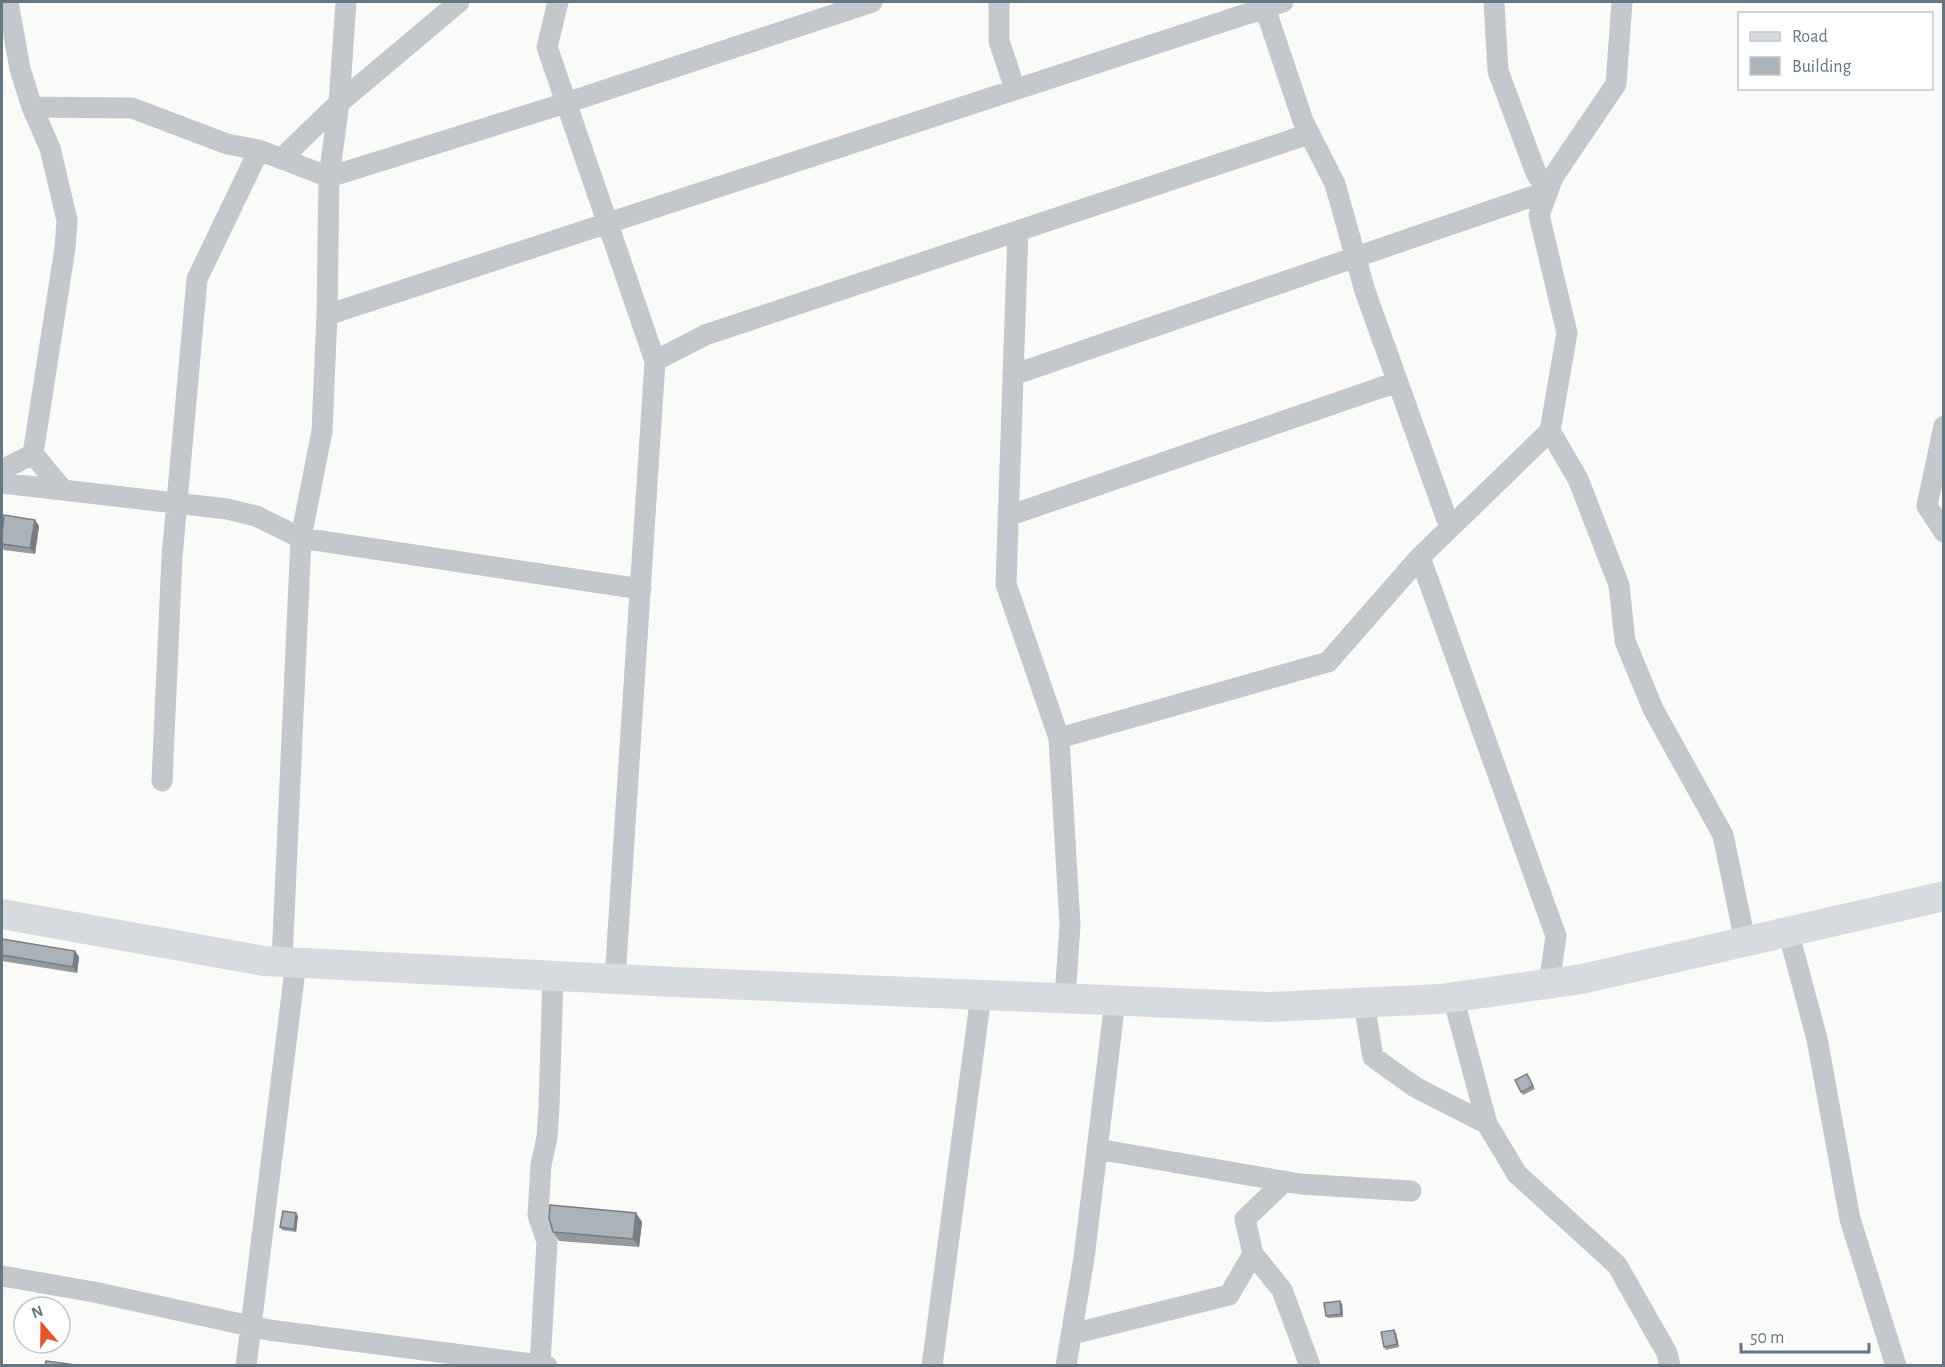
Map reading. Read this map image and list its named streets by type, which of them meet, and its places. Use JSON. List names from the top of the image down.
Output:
{
  "legend": ["Road", "Building"],
  "scale_bar": "50 m",
  "north": "top"
}
